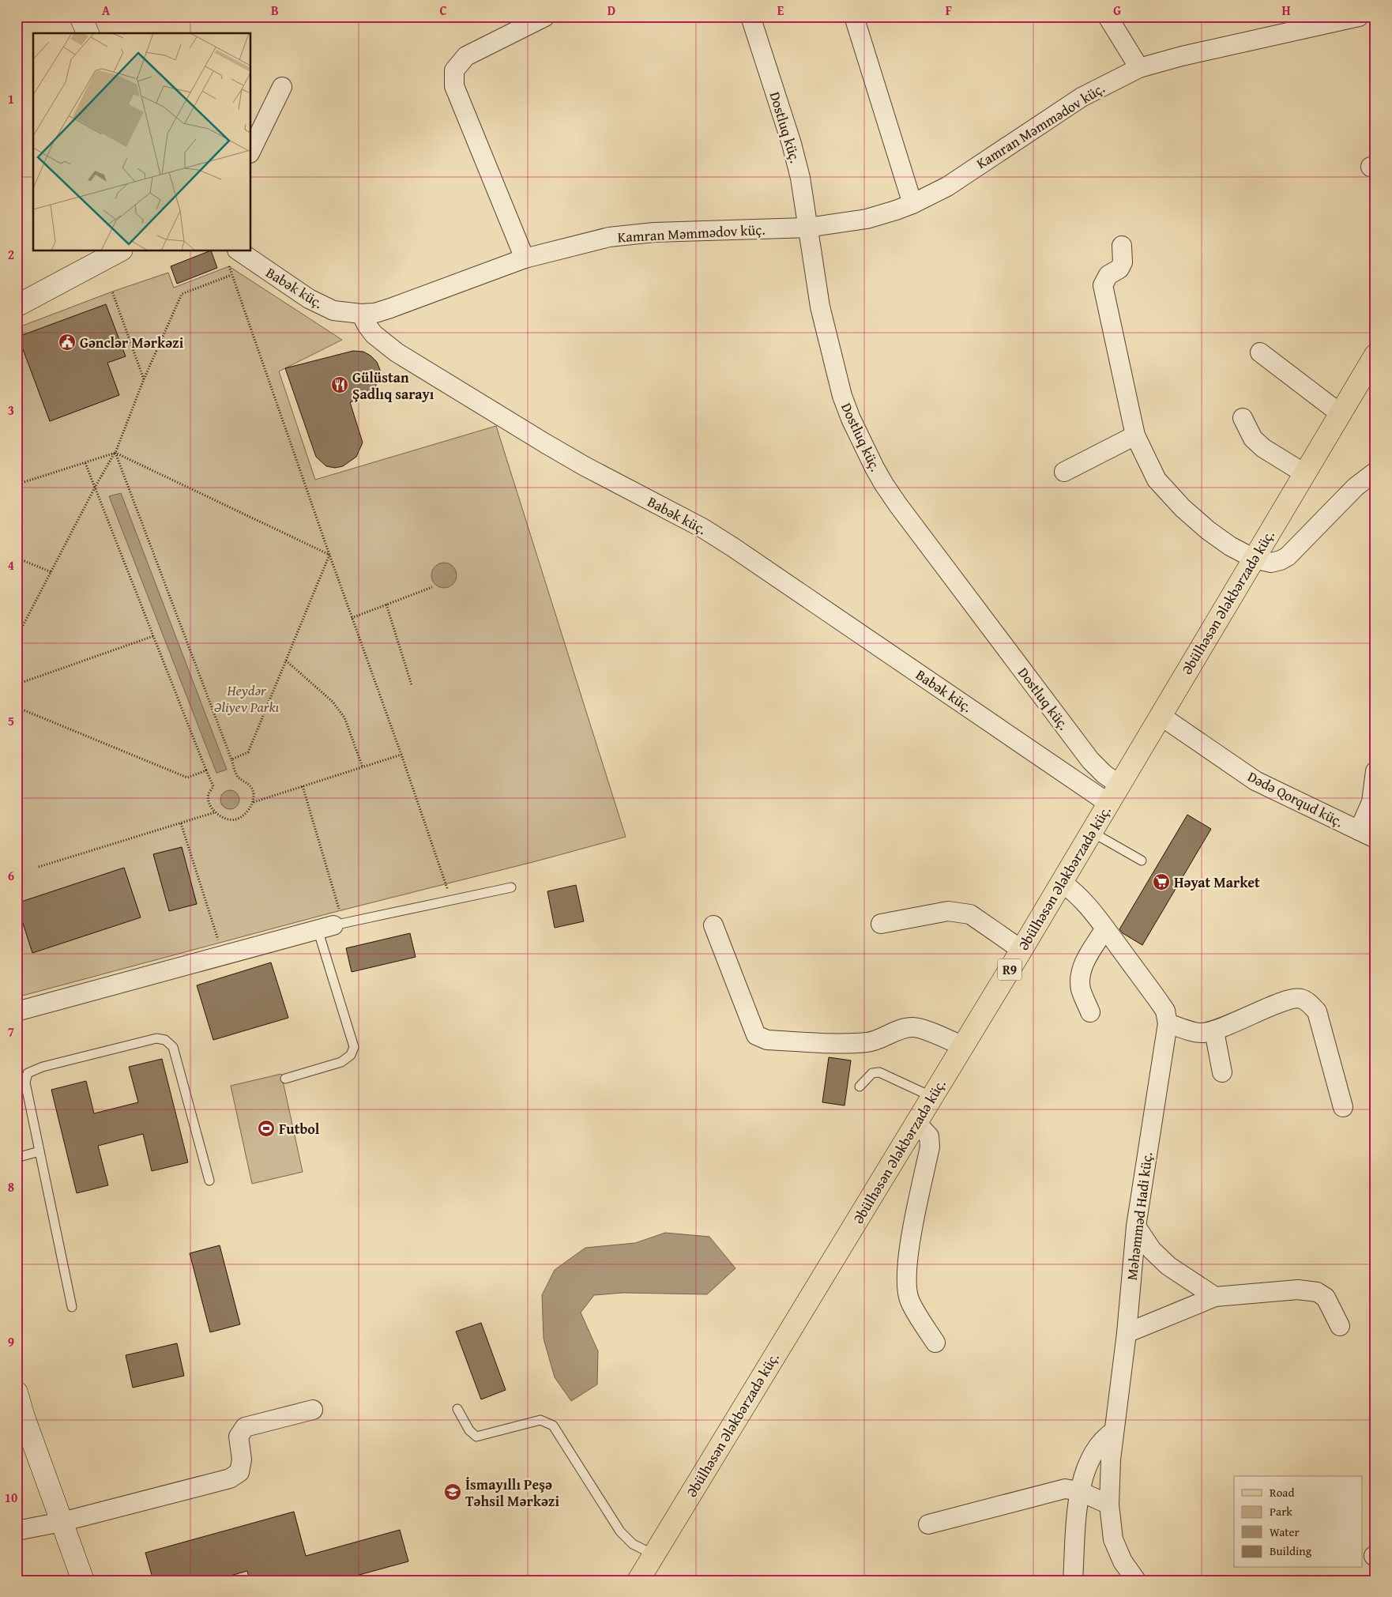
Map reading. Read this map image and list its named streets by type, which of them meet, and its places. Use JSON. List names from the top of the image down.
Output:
{
  "streets": {
    "main road": ["Əbülhəsən Ələkbərzadə küç.", "R9"],
    "street": [
      "Kamran Məmmədov küç.",
      "Dostluq küç.",
      "Babək küç.",
      "Dədə Qorqud küç.",
      "Məhəmməd Hadi küç."
    ]
  },
  "crossings": [
    ["Kamran Məmmədov küç.", "Dostluq küç."],
    ["Kamran Məmmədov küç.", "Babək küç."],
    ["Dostluq küç.", "Əbülhəsən Ələkbərzadə küç."],
    ["Babək küç.", "Əbülhəsən Ələkbərzadə küç."],
    ["Əbülhəsən Ələkbərzadə küç.", "Dədə Qorqud küç."],
    ["Əbülhəsən Ələkbərzadə küç.", "Məhəmməd Hadi küç."]
  ],
  "parks": ["Heydər Əliyev Parkı"],
  "places": {
    "public building": ["Gənclər Mərkəzi"],
    "restaurant": ["Gülüstan Şadlıq sarayı"],
    "supermarket": ["Həyat Market"],
    "sports": ["Futbol"],
    "school or university": ["İsmayıllı Peşə Təhsil Mərkəzi"]
  },
  "legend": [
    "Road",
    "Park",
    "Water",
    "Building"
  ],
  "grid": {
    "columns": [
      "A",
      "B",
      "C",
      "D",
      "E",
      "F",
      "G",
      "H"
    ],
    "rows": [
      "1",
      "2",
      "3",
      "4",
      "5",
      "6",
      "7",
      "8",
      "9",
      "10"
    ]
  }
}
